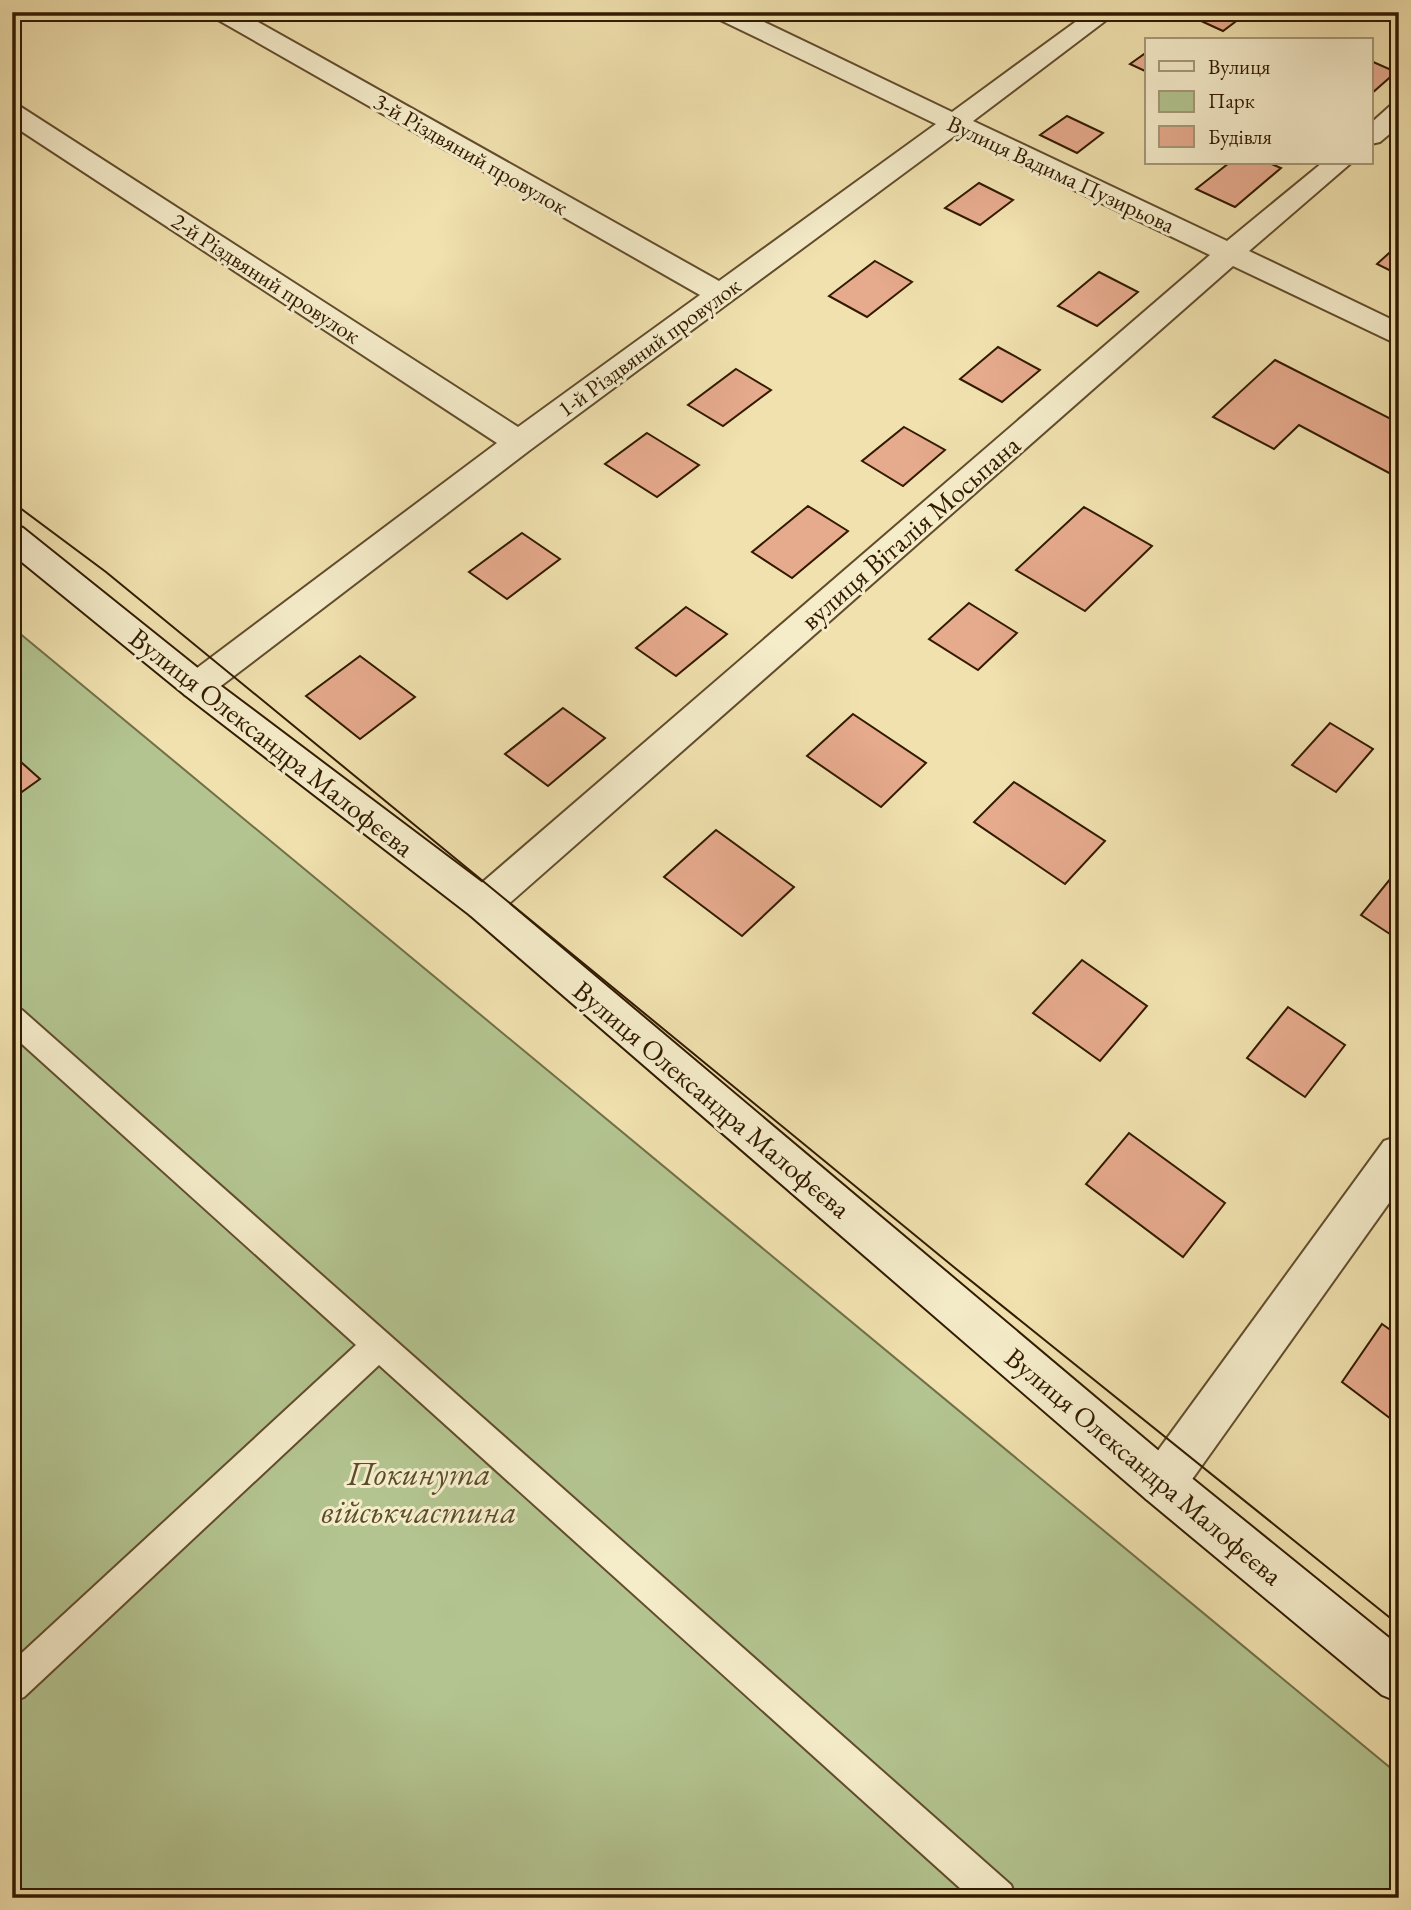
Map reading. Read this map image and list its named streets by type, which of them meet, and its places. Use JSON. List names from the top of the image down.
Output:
{
  "streets": {
    "street": [
      "3-й Різдвяний провулок",
      "Вулиця Вадима Пузирьова",
      "2-й Різдвяний провулок",
      "1-й Різдвяний провулок",
      "вулиця Віталія Мосьпана",
      "Вулиця Олександра Малофєєва"
    ]
  },
  "crossings": [
    ["3-й Різдвяний провулок", "1-й Різдвяний провулок"],
    ["Вулиця Вадима Пузирьова", "1-й Різдвяний провулок"],
    ["Вулиця Вадима Пузирьова", "вулиця Віталія Мосьпана"],
    ["2-й Різдвяний провулок", "1-й Різдвяний провулок"],
    ["1-й Різдвяний провулок", "Вулиця Олександра Малофєєва"],
    ["вулиця Віталія Мосьпана", "Вулиця Олександра Малофєєва"]
  ],
  "parks": ["Покинута військчастина"],
  "legend": ["Вулиця", "Парк", "Будівля"]
}
